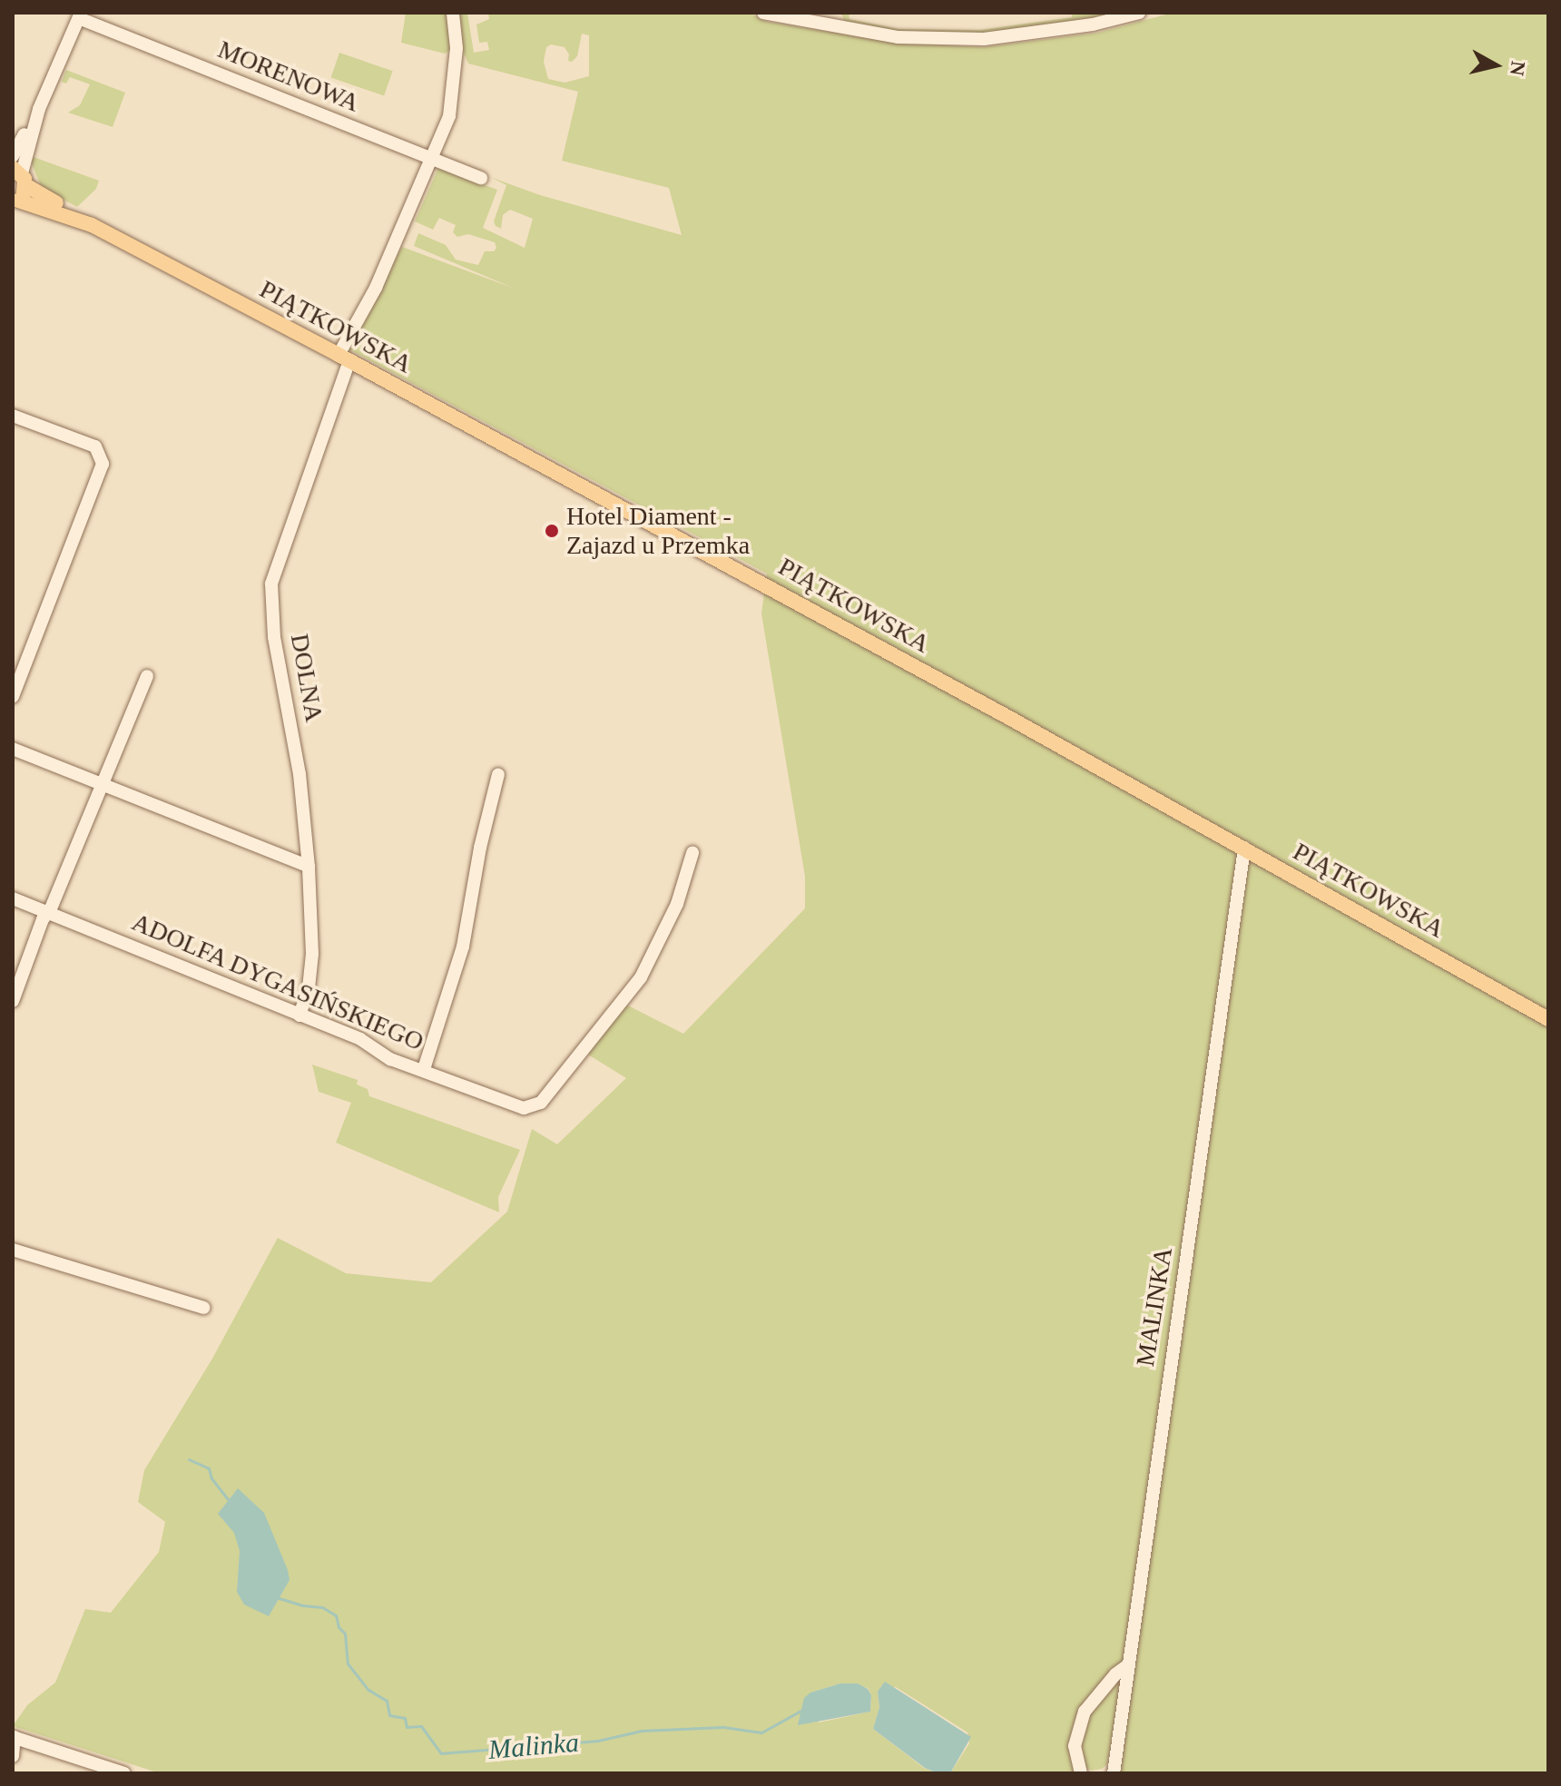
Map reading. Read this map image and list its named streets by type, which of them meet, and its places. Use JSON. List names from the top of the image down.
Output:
{
  "streets": {
    "main road": ["PIĄTKOWSKA"],
    "street": [
      "MORENOWA",
      "DOLNA",
      "ADOLFA DYGASIŃSKIEGO",
      "MALINKA"
    ]
  },
  "crossings": [
    ["MORENOWA", "DOLNA"],
    ["PIĄTKOWSKA", "DOLNA"],
    ["PIĄTKOWSKA", "MALINKA"],
    ["DOLNA", "ADOLFA DYGASIŃSKIEGO"]
  ],
  "water": ["Malinka"],
  "places": ["Hotel Diament - Zajazd u Przemka"],
  "north": "right"
}
